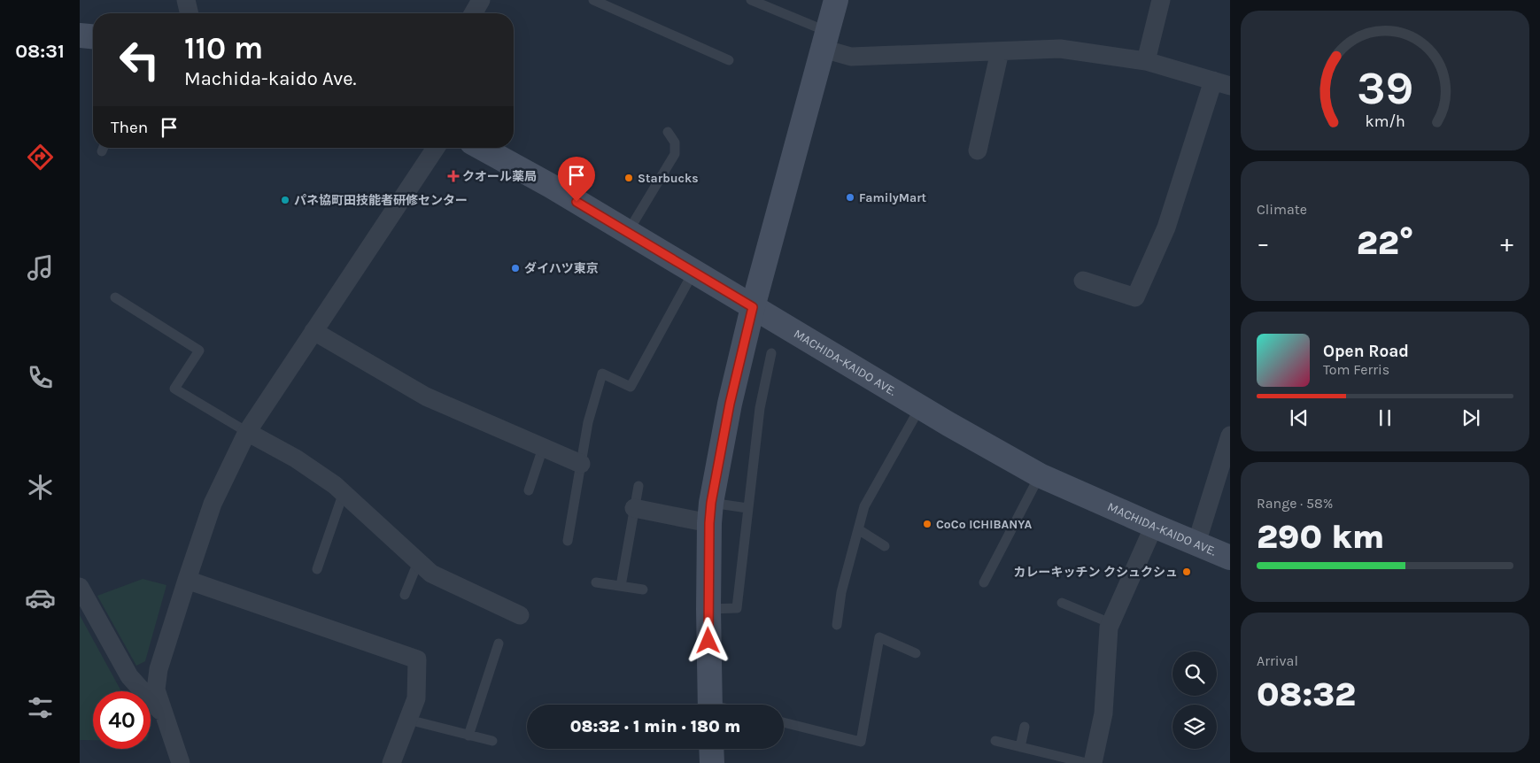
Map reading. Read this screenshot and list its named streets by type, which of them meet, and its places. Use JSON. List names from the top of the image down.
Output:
{
  "streets": {
    "main road": ["MACHIDA-KAIDO AVE."]
  },
  "places": {
    "health": ["クオール薬局"],
    "other": [
      "Starbucks",
      "FamilyMart",
      "パネ協町田技能者研修センター",
      "ダイハツ東京",
      "CoCo ICHIBANYA",
      "カレーキッチン クシュクシュ"
    ]
  },
  "page": {
    "tabs": "08:31",
    "turn": ["110 m", "Machida-kaido Ave."],
    "then": "Then",
    "tile": [
      "Climate",
      ["Range · 58%", "290 km"],
      ["Arrival", "08:32"]
    ],
    "heat": ["−", "22°", "+"],
    "song": ["Open Road", "Tom Ferris"],
    "limit": "40",
    "trip": "08:32 · 1 min · 180 m",
    "gauge": ["39", "km/h"]
  }
}
